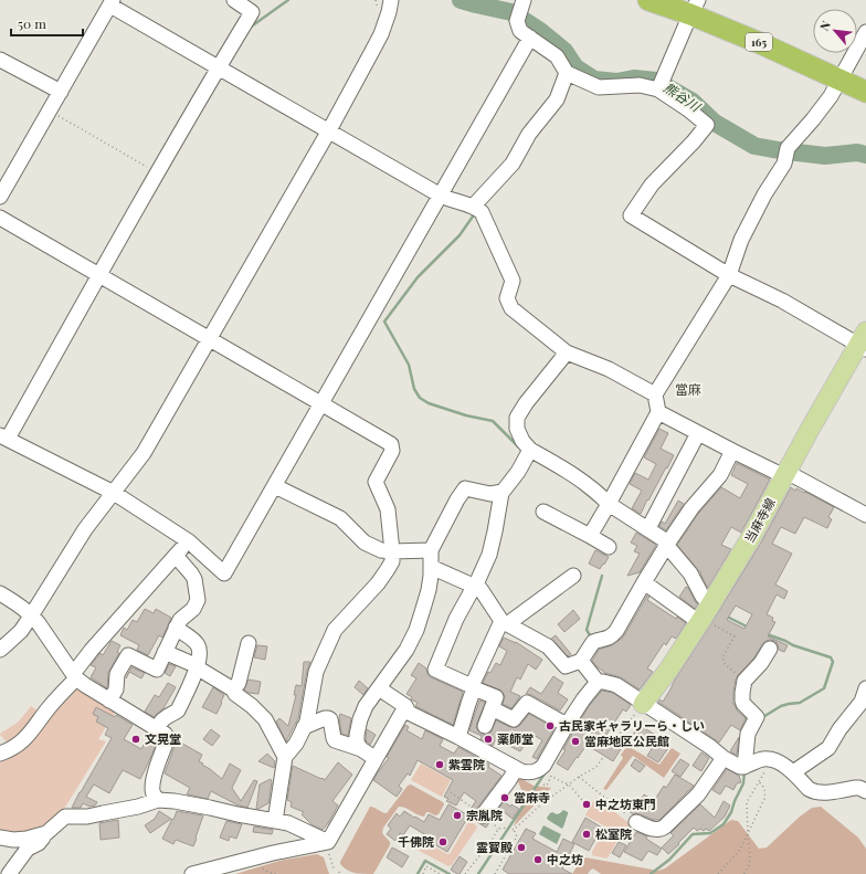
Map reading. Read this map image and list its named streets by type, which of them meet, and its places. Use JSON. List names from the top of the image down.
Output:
{
  "streets": {
    "highway": ["165"],
    "main road": ["当麻寺線"]
  },
  "districts": ["當麻"],
  "water": ["熊谷川"],
  "places": [
    "古民家ギャラリーら・しい",
    "文晃堂",
    "薬師堂",
    "當麻地区公民館",
    "紫雲院",
    "當麻寺",
    "中之坊東門",
    "宗胤院",
    "松室院",
    "千佛院",
    "霊寳殿",
    "中之坊"
  ],
  "scale_bar": "50 m",
  "north": "top left"
}
